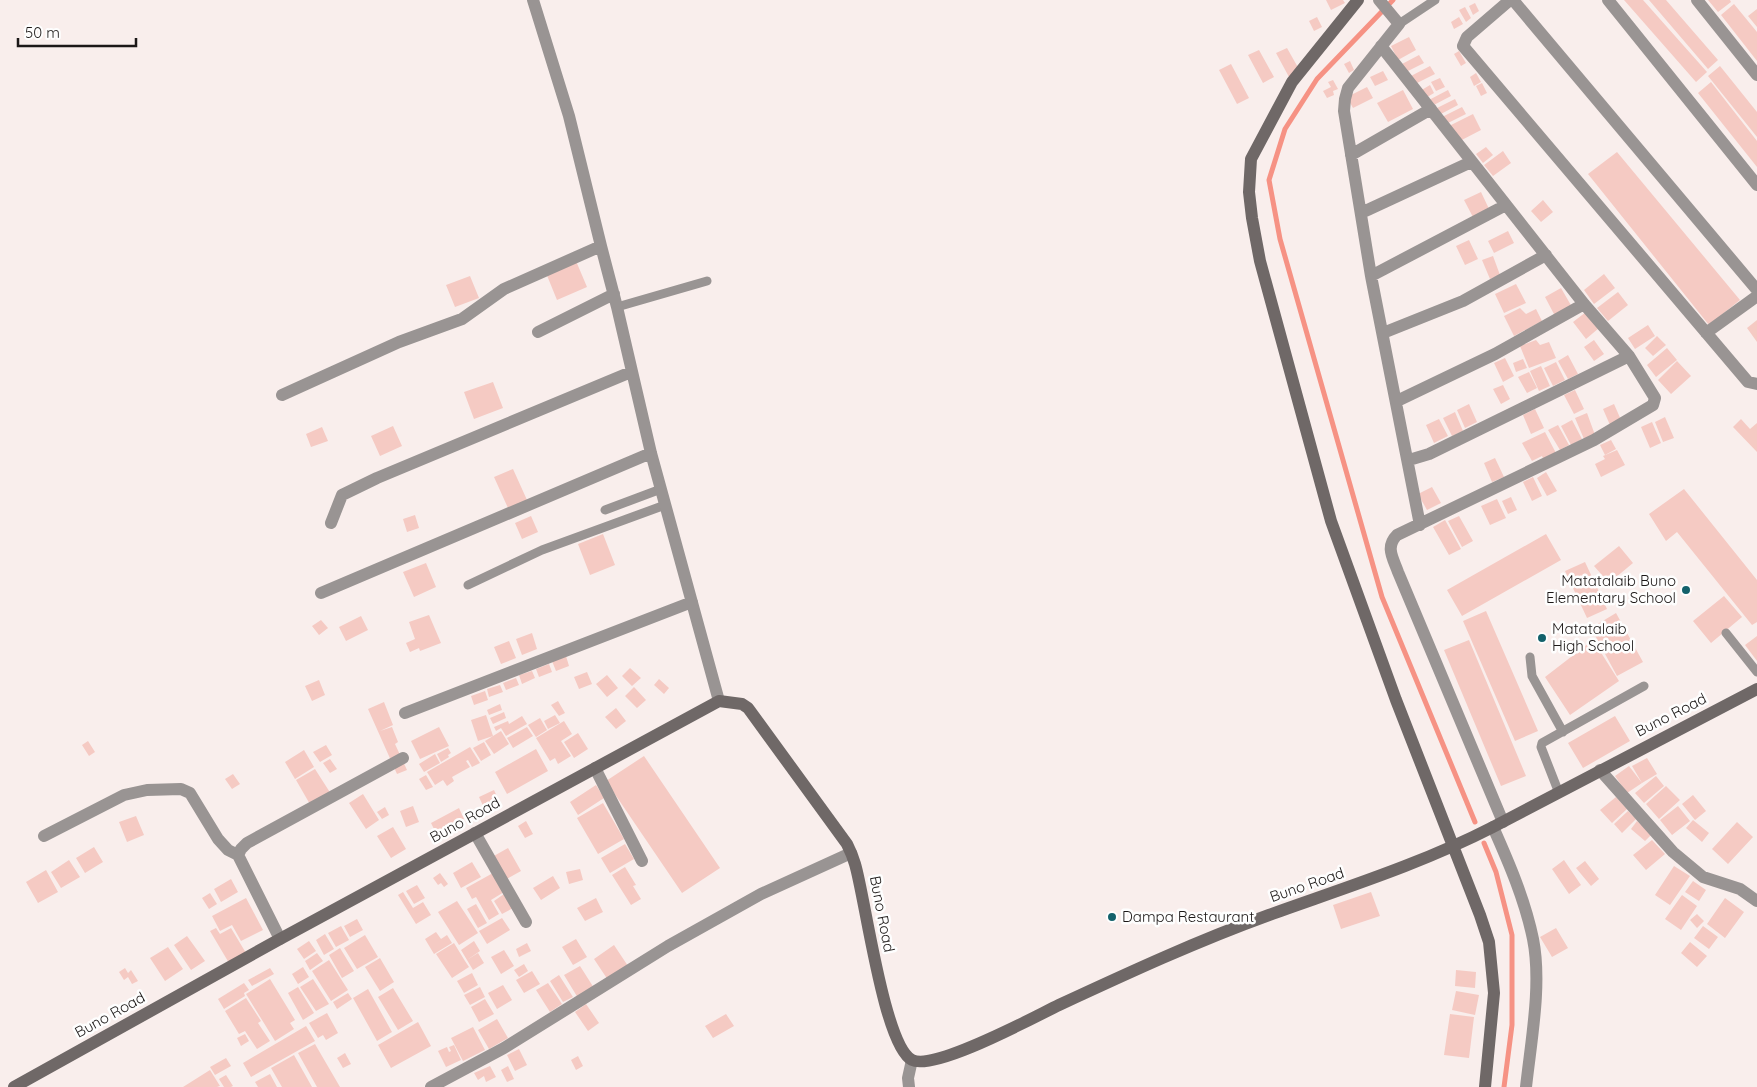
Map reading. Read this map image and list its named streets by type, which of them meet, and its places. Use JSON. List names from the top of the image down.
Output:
{
  "streets": {
    "street": ["Buno Road"]
  },
  "places": ["Matatalaib Buno Elementary School", "Matatalaib High School", "Dampa Restaurant"],
  "scale_bar": "50 m"
}
